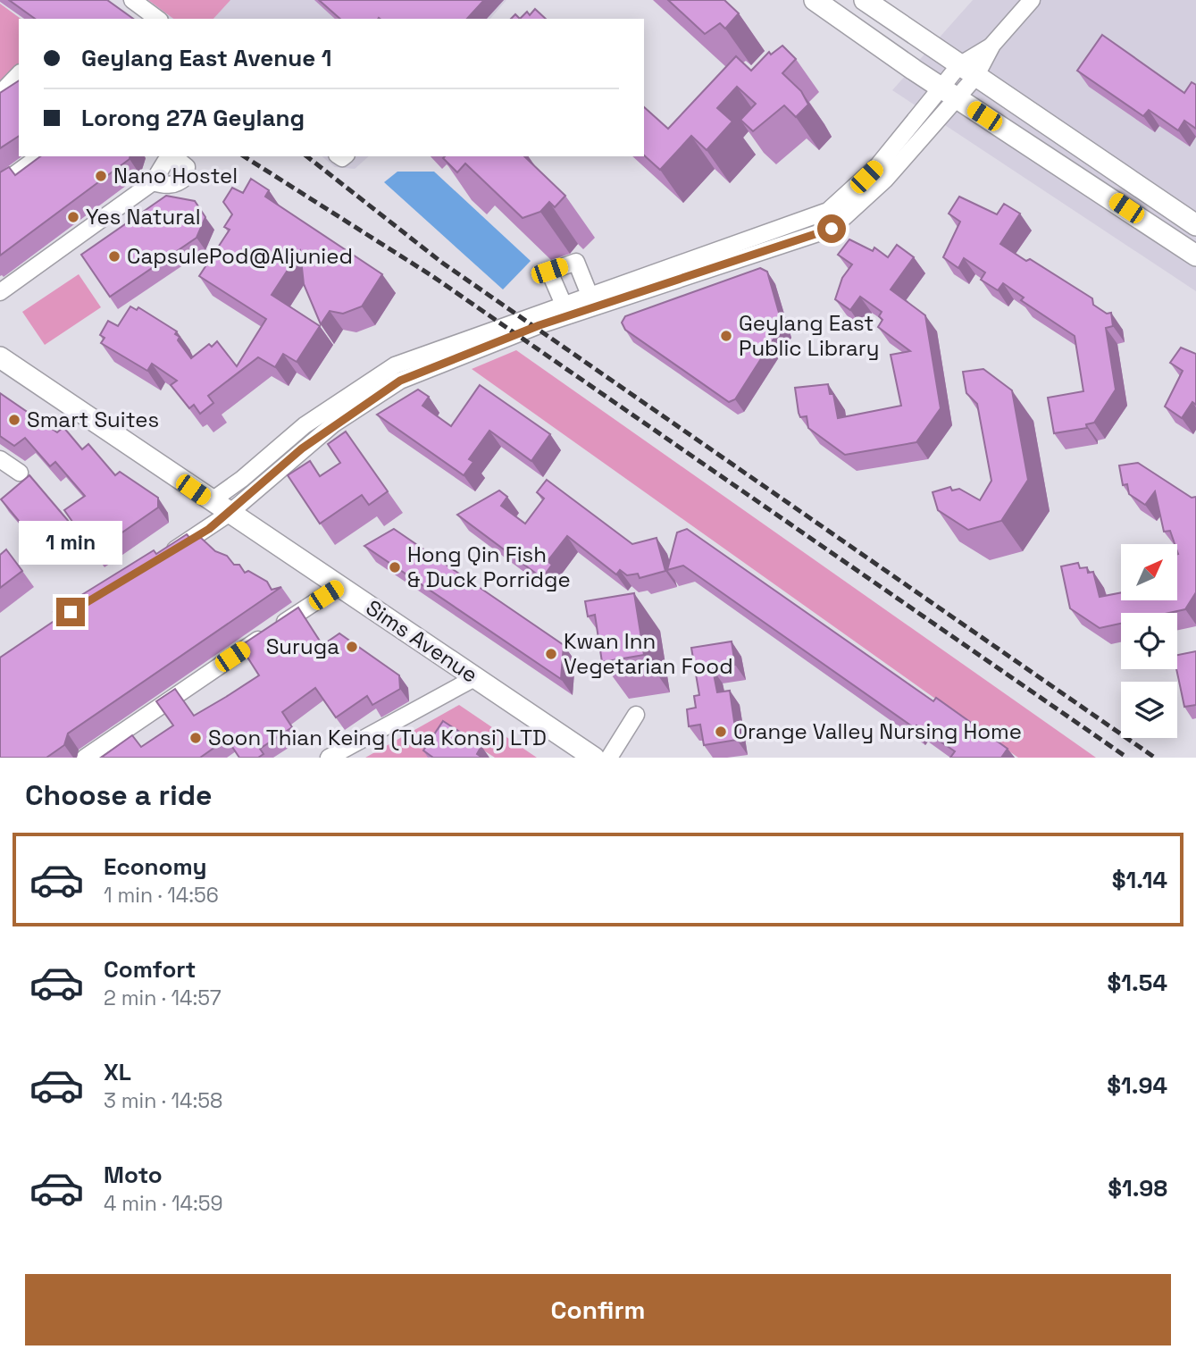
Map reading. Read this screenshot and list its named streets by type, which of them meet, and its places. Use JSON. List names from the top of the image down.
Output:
{
  "streets": {
    "main road": ["Sims Avenue"]
  },
  "places": [
    "Nano Hostel",
    "Yes Natural",
    "CapsulePod@Aljunied",
    "Geylang East Public Library",
    "Smart Suites",
    "Hong Qin Fish & Duck Porridge",
    "Suruga",
    "Kwan Inn Vegetarian Food",
    "Orange Valley Nursing Home",
    "Soon Thian Keing (Tua Konsi) LTD"
  ],
  "north": "top right",
  "page": {
    "banner": ["Geylang East Avenue 1", "Lorong 27A Geylang"],
    "bubble": "1 min",
    "heading": "Choose a ride",
    "list": [
      {
        "name": "Economy",
        "note": "1 min · 14:56",
        "value": "$1.14"
      },
      {
        "name": "Comfort",
        "note": "2 min · 14:57",
        "value": "$1.54"
      },
      {
        "name": "XL",
        "note": "3 min · 14:58",
        "value": "$1.94"
      },
      {
        "name": "Moto",
        "note": "4 min · 14:59",
        "value": "$1.98"
      }
    ],
    "buttons": "Confirm"
  }
}
